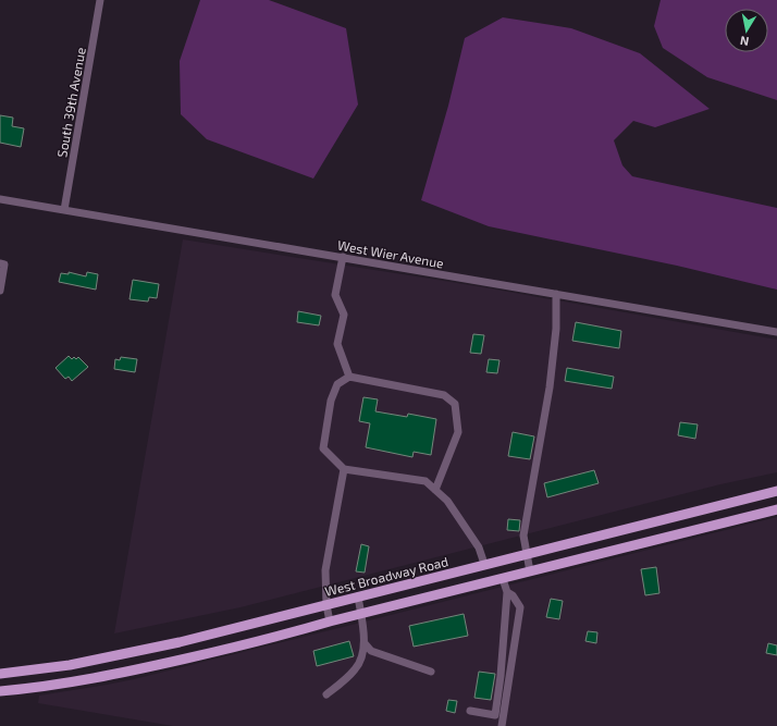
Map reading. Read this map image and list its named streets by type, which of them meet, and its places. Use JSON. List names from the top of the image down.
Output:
{
  "streets": {
    "main road": ["West Broadway Road"],
    "street": ["South 39th Avenue", "West Wier Avenue"]
  },
  "crossings": [
    ["South 39th Avenue", "West Wier Avenue"]
  ],
  "north": "bottom"
}
